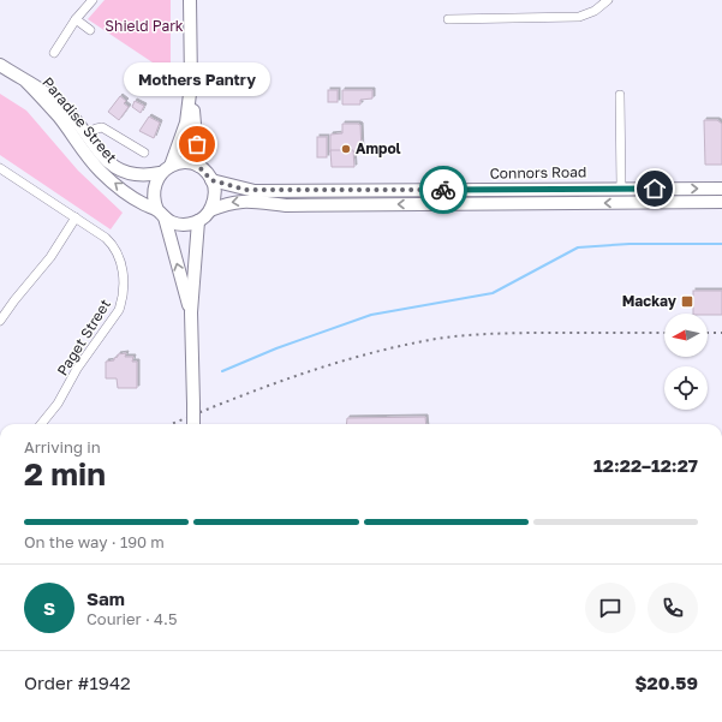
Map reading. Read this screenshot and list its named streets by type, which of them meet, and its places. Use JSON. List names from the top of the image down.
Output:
{
  "streets": {
    "street": ["Paradise Street", "Connors Road", "Paget Street"]
  },
  "crossings": [
    ["Paradise Street", "Connors Road"]
  ],
  "parks": ["Shield Park"],
  "places": {
    "other": ["Mothers Pantry", "Ampol"],
    "transit": ["Mackay"]
  },
  "north": "left",
  "page": {
    "bubble": "Mothers Pantry",
    "heading": ["2 min", "Arriving in", "12:22–12:27"],
    "panel": [
      "Sam",
      "Courier · 4.5",
      "Order #1942",
      "$20.59"
    ],
    "bar": "On the way · 190 m",
    "round": "S"
  }
}
